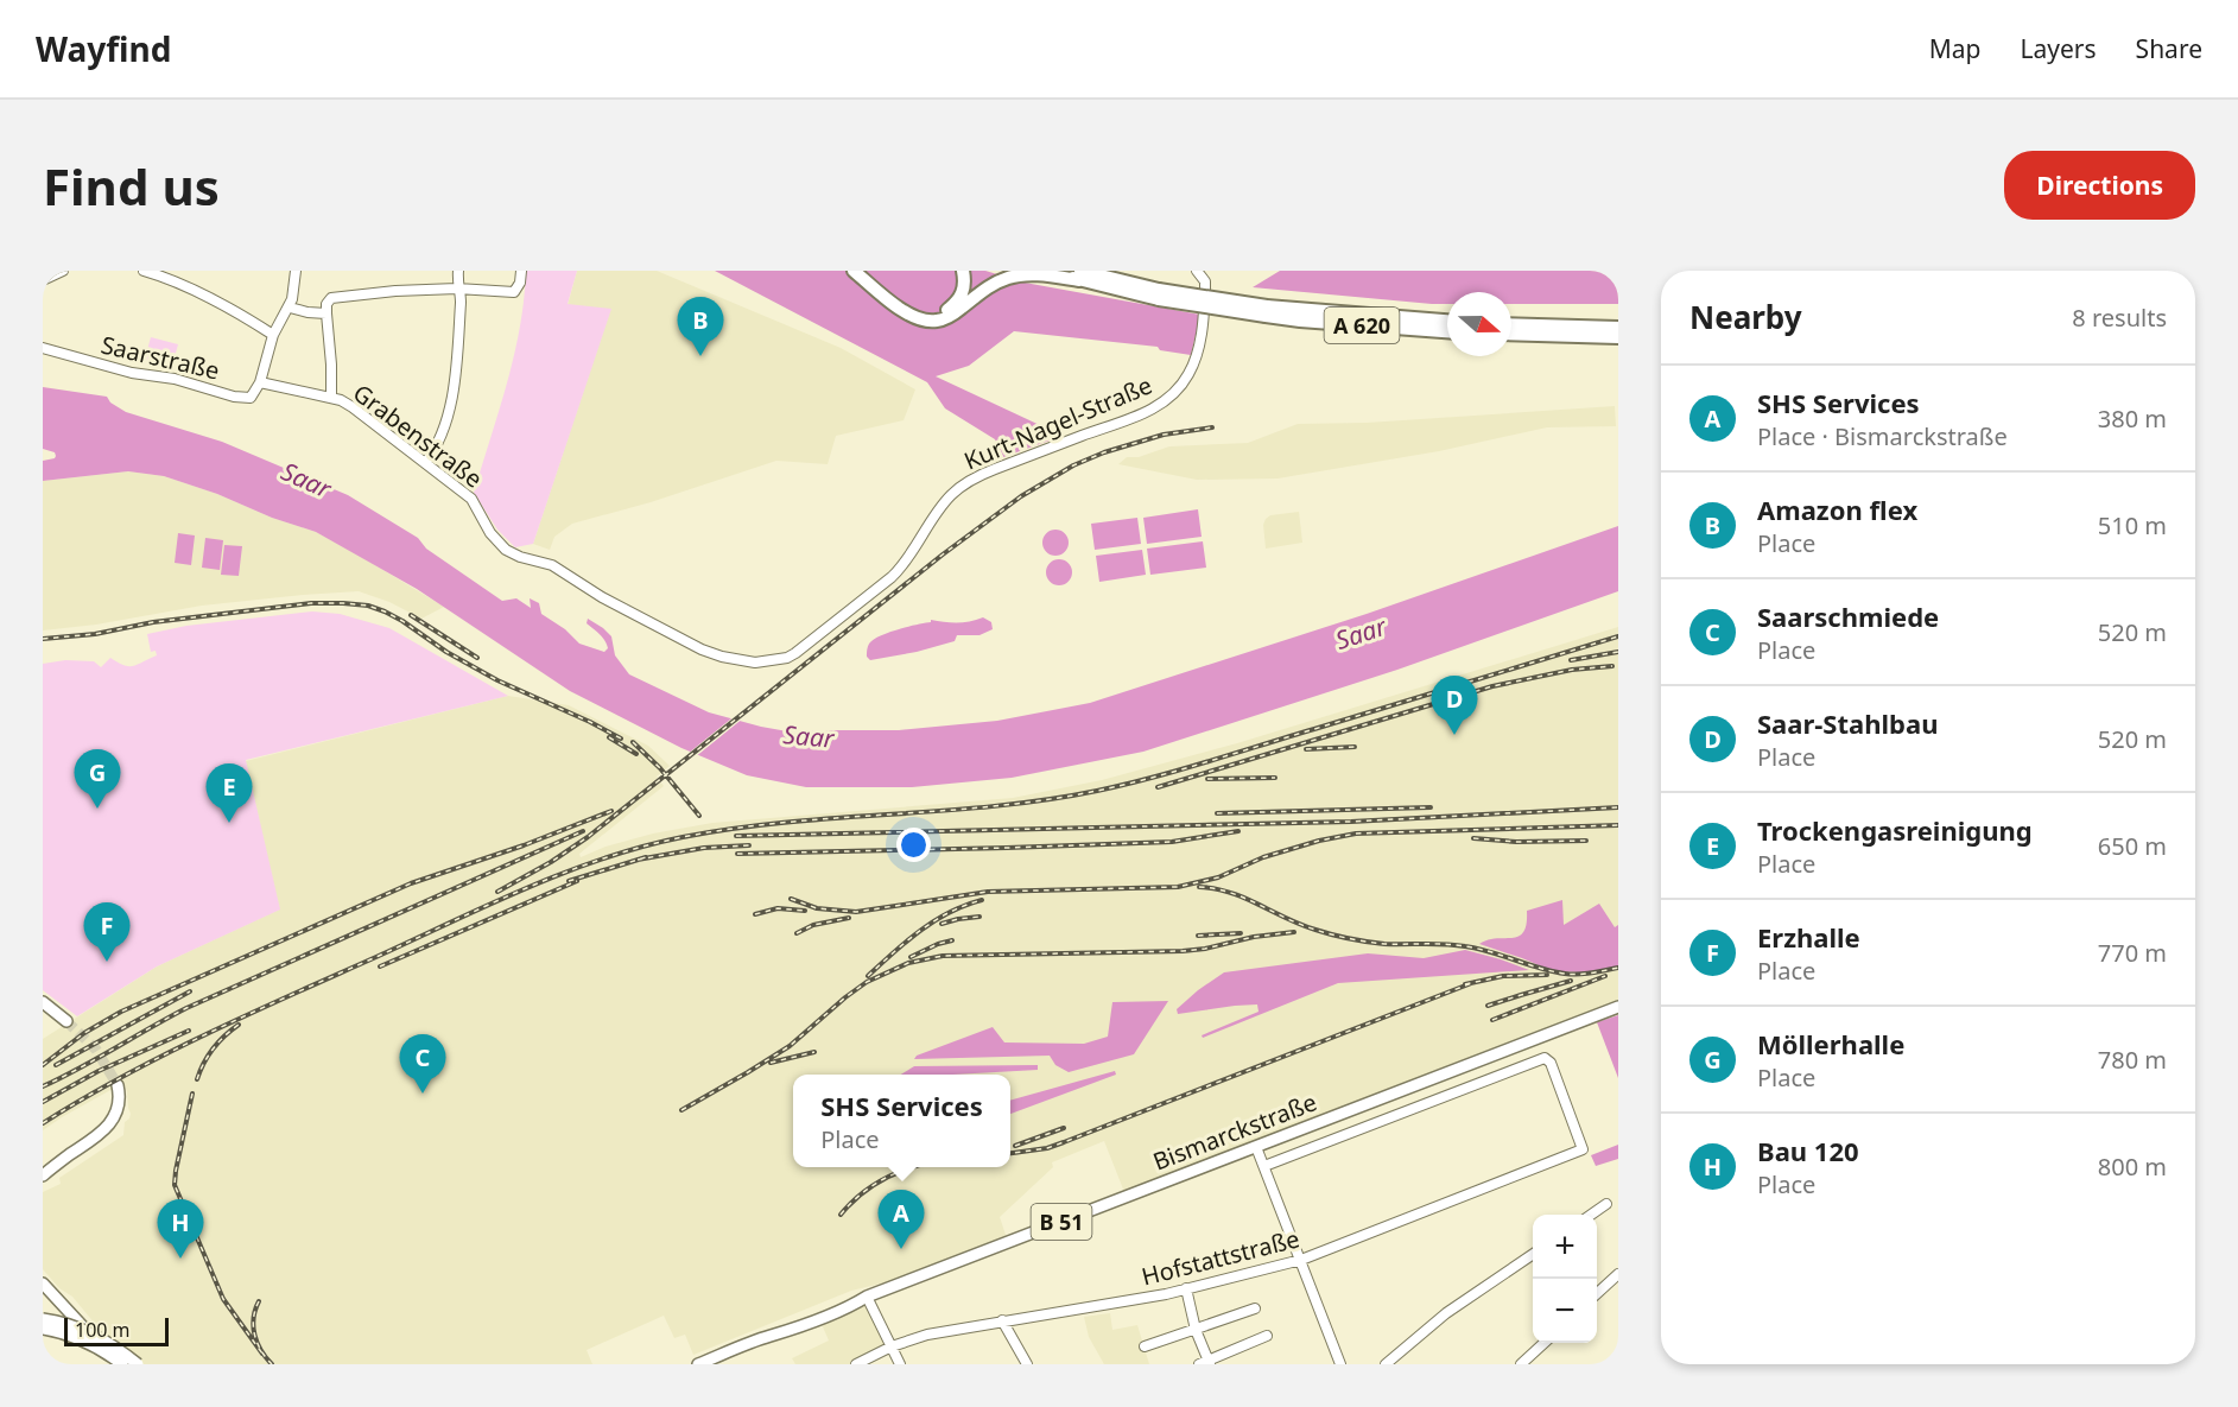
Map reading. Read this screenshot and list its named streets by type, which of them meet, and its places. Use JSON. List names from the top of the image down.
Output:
{
  "streets": {
    "highway": ["A 620"],
    "main road": ["Bismarckstraße", "B 51"],
    "street": [
      "Saarstraße",
      "Kurt-Nagel-Straße",
      "Grabenstraße",
      "Hofstattstraße"
    ]
  },
  "crossings": [
    ["Saarstraße", "Grabenstraße"],
    ["Kurt-Nagel-Straße", "Grabenstraße"],
    ["Bismarckstraße", "Hofstattstraße"]
  ],
  "water": ["Saar"],
  "scale_bar": "100 m",
  "north": "right",
  "page": {
    "header": "Wayfind",
    "nav": ["Map", "Layers", "Share"],
    "buttons": "Directions",
    "title": "Find us",
    "heading": ["Nearby", "8 results"],
    "pins": [
      "B",
      "D",
      "G",
      "E",
      "F",
      "C",
      "A",
      "H"
    ],
    "list": [
      {
        "mark": "A",
        "name": "SHS Services",
        "note": "Place · Bismarckstraße",
        "value": "380 m"
      },
      {
        "mark": "B",
        "name": "Amazon flex",
        "note": "Place",
        "value": "510 m"
      },
      {
        "mark": "C",
        "name": "Saarschmiede",
        "note": "Place",
        "value": "520 m"
      },
      {
        "mark": "D",
        "name": "Saar-Stahlbau",
        "note": "Place",
        "value": "520 m"
      },
      {
        "mark": "E",
        "name": "Trockengasreinigung",
        "note": "Place",
        "value": "650 m"
      },
      {
        "mark": "F",
        "name": "Erzhalle",
        "note": "Place",
        "value": "770 m"
      },
      {
        "mark": "G",
        "name": "Möllerhalle",
        "note": "Place",
        "value": "780 m"
      },
      {
        "mark": "H",
        "name": "Bau 120",
        "note": "Place",
        "value": "800 m"
      }
    ],
    "popup": ["SHS Services", "Place"],
    "map_buttons": ["+", "−"],
    "scale": "100 m"
  }
}
